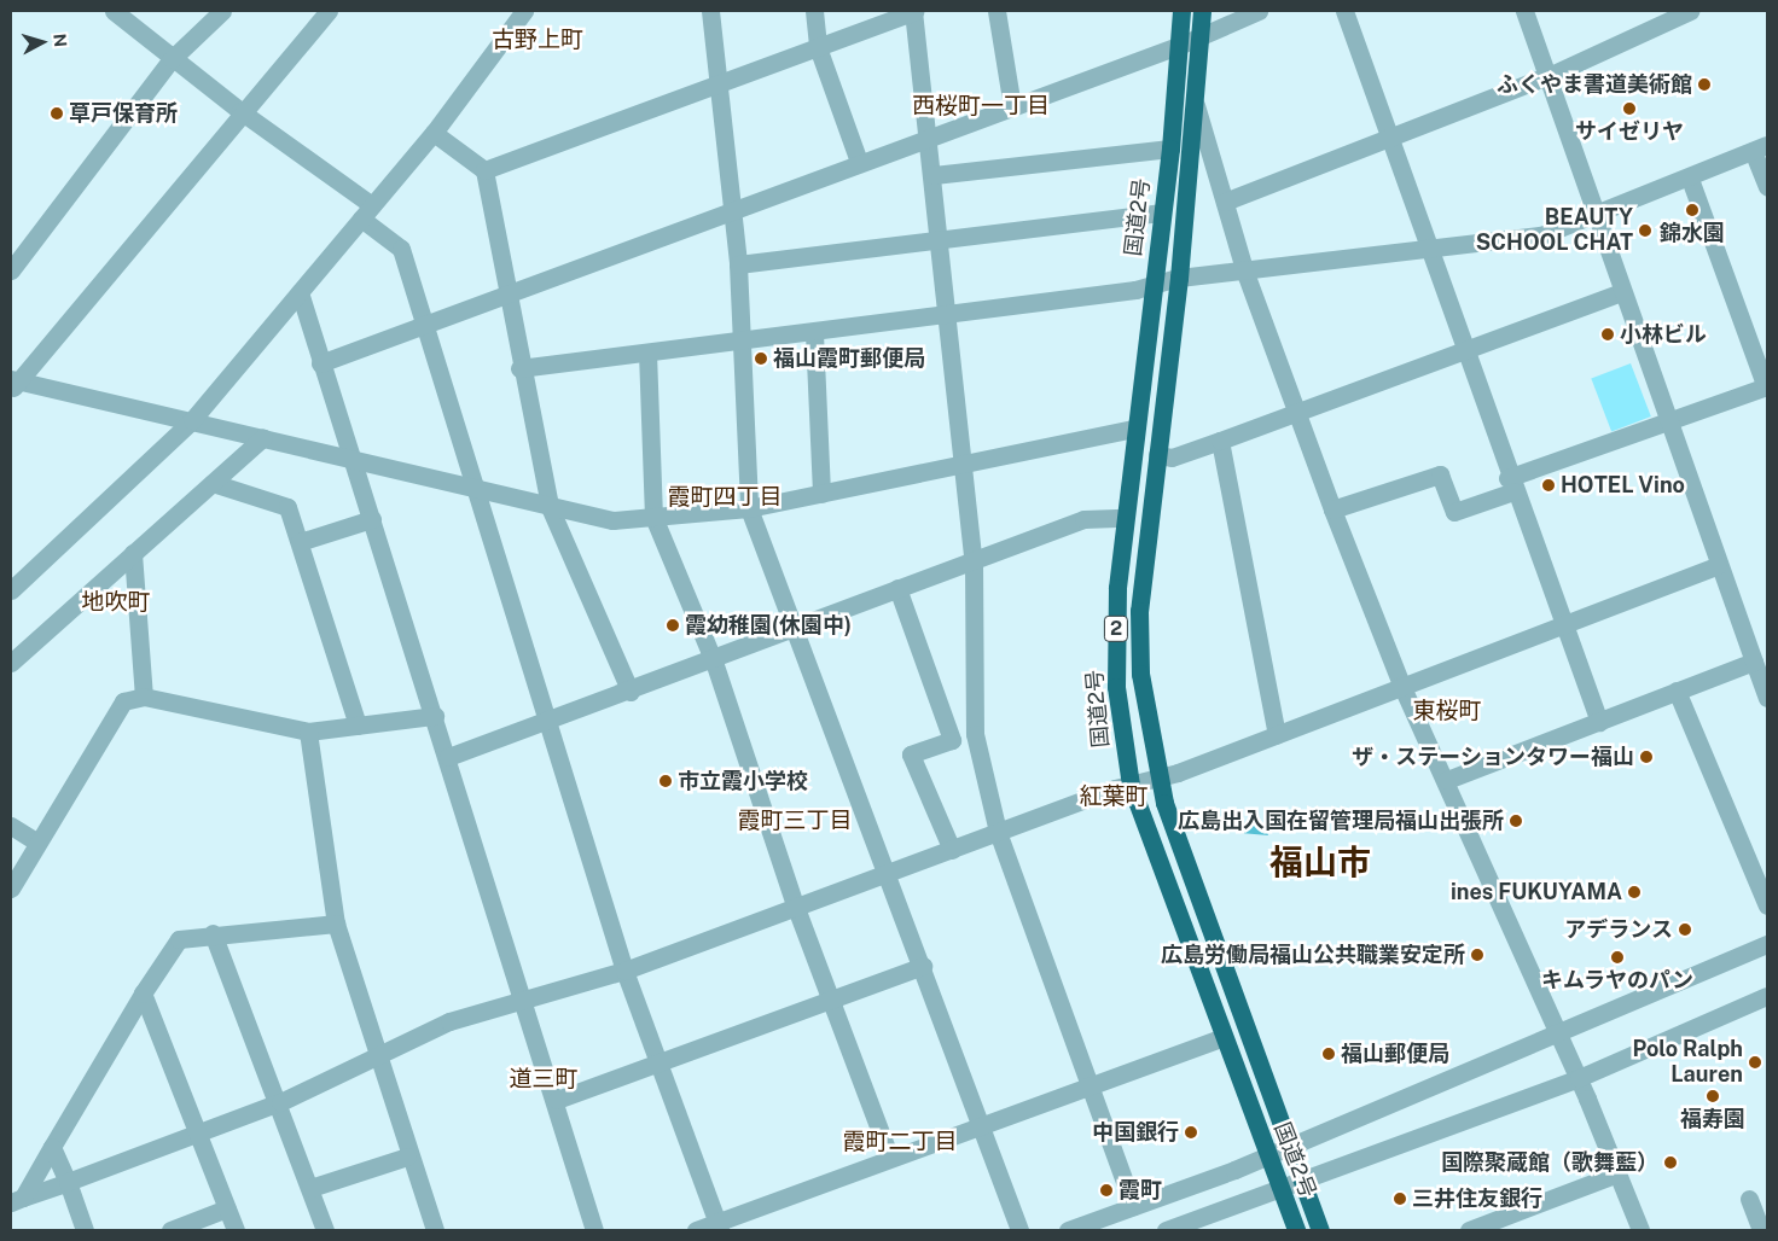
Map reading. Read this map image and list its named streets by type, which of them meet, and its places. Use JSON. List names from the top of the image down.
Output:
{
  "streets": {
    "highway": ["国道2号", "2"]
  },
  "districts": [
    "古野上町",
    "西桜町一丁目",
    "霞町四丁目",
    "地吹町",
    "東桜町",
    "紅葉町",
    "霞町三丁目",
    "福山市",
    "道三町",
    "霞町二丁目"
  ],
  "places": [
    "ふくやま書道美術館",
    "サイゼリヤ",
    "草戸保育所",
    "錦水園",
    "BEAUTY SCHOOL CHAT",
    "小林ビル",
    "福山霞町郵便局",
    "HOTEL Vino",
    "霞幼稚園(休園中)",
    "ザ・ステーションタワー福山",
    "市立霞小学校",
    "広島出入国在留管理局福山出張所",
    "ines FUKUYAMA",
    "アデランス",
    "広島労働局福山公共職業安定所",
    "キムラヤのパン",
    "福山郵便局",
    "Polo Ralph Lauren",
    "福寿園",
    "中国銀行",
    "国際聚蔵館（歌舞藍）",
    "霞町",
    "三井住友銀行"
  ],
  "north": "right"
}
